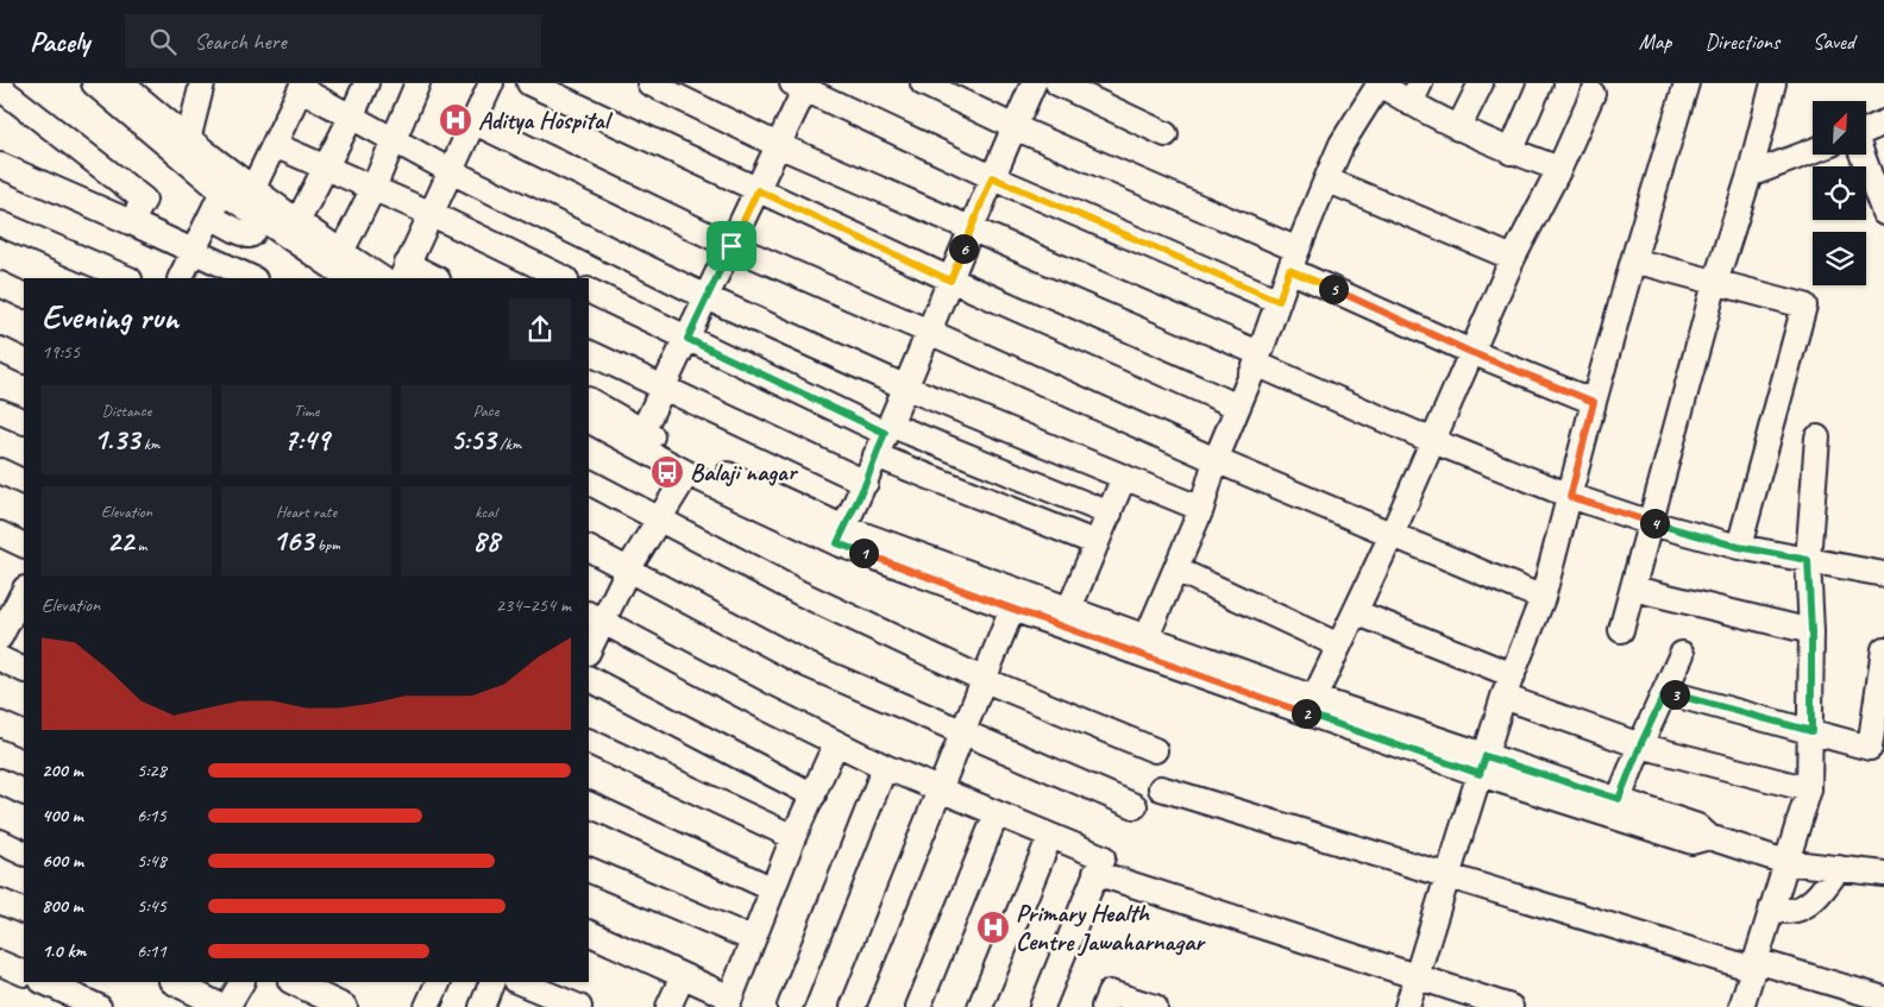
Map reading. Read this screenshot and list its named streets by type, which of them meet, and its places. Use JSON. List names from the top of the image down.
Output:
{
  "places": {
    "hospital": ["Aditya Hospital", "Primary Health Centre Jawaharnagar"],
    "bus stop": ["Balaji nagar"]
  },
  "north": "top right",
  "page": {
    "header": "Pacely",
    "search": "Search here",
    "nav": ["Map", "Directions", "Saved"],
    "pins": [
      "6",
      "5",
      "4",
      "1",
      "3",
      "2"
    ],
    "heading": ["Evening run", "19:55"],
    "stats": [
      ["Distance", "1.33 km"],
      ["Time", "7:49"],
      ["Pace", "5:53 /km"],
      ["Elevation", "22 m"],
      ["Heart rate", "163 bpm"],
      ["kcal", "88"]
    ],
    "chart": ["Elevation", "234–254 m"],
    "list": [
      {
        "name": "200 m",
        "note": "5:28"
      },
      {
        "name": "400 m",
        "note": "6:15"
      },
      {
        "name": "600 m",
        "note": "5:48"
      },
      {
        "name": "800 m",
        "note": "5:45"
      },
      {
        "name": "1.0 km",
        "note": "6:11"
      }
    ]
  }
}
